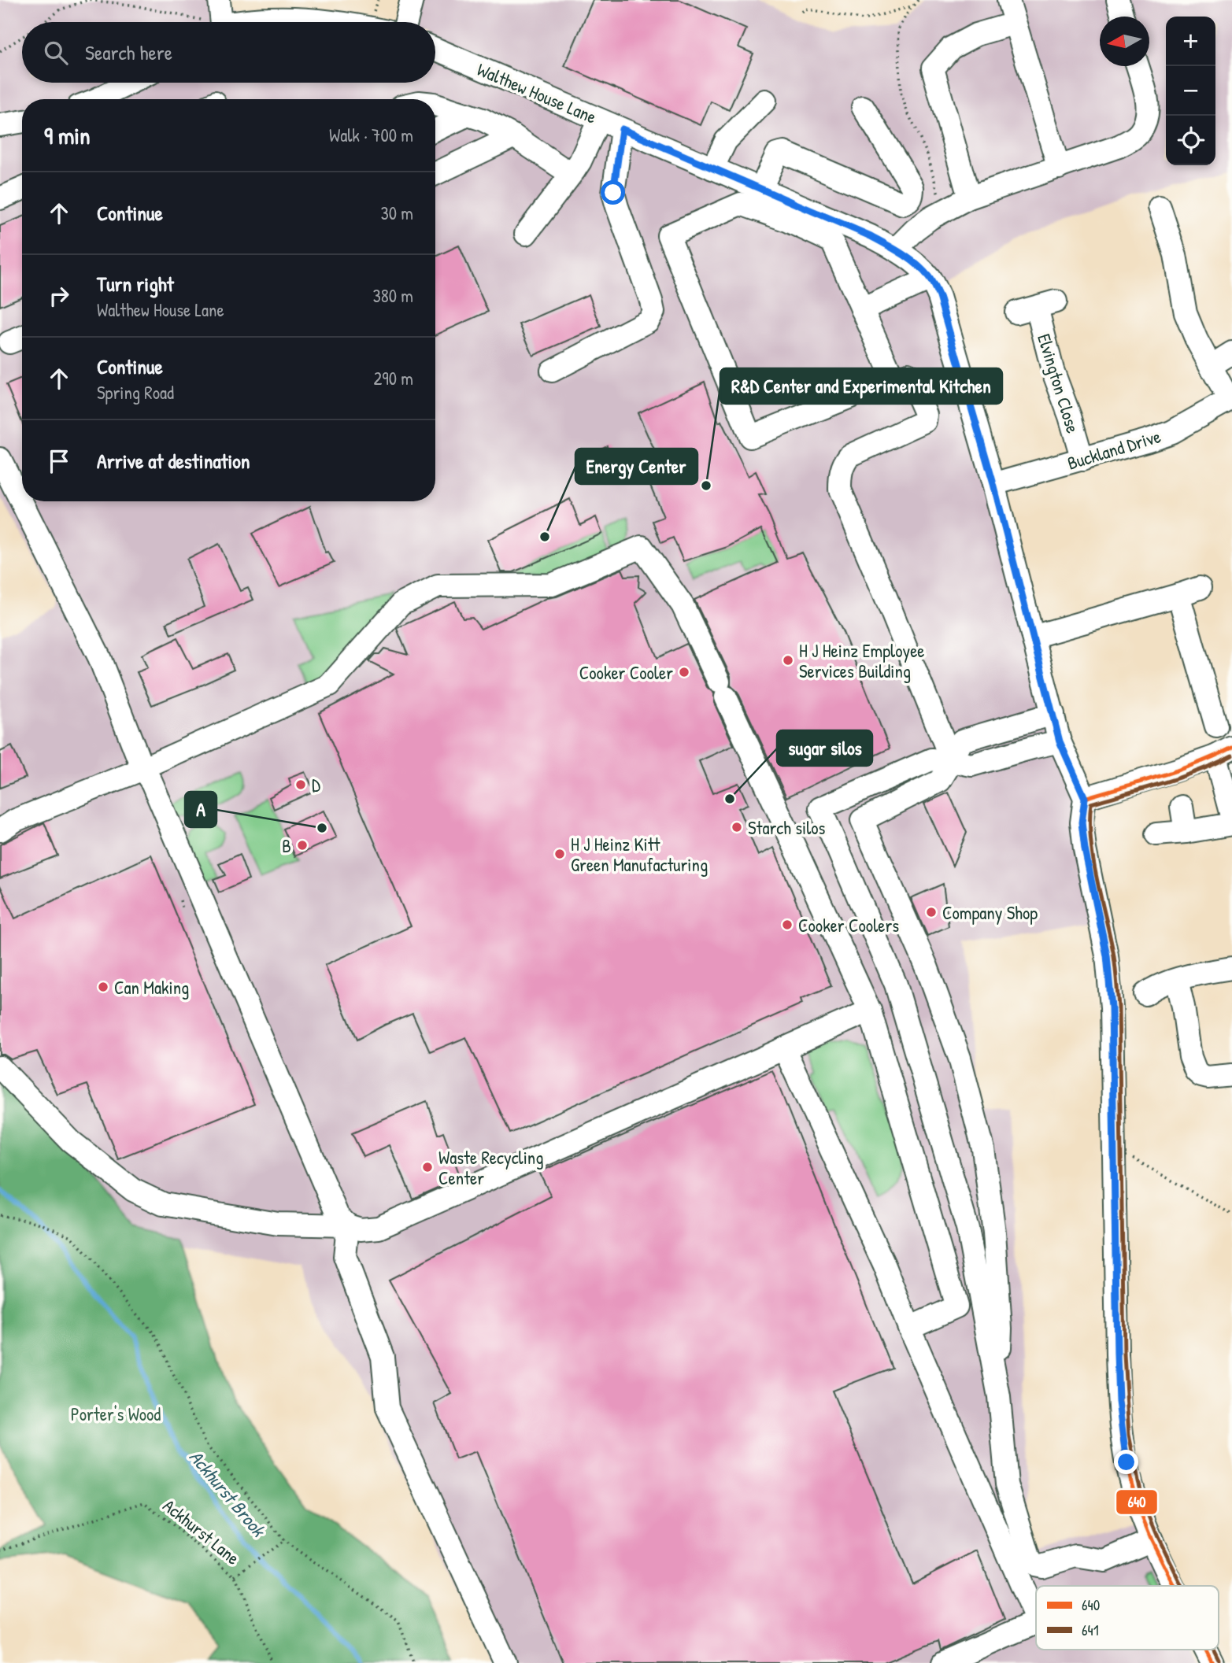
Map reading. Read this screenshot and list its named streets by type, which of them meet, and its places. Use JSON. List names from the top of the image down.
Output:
{
  "streets": {
    "street": ["Walthew House Lane", "Elvington Close", "Buckland Drive"],
    "path": ["Ackhurst Lane"]
  },
  "crossings": [
    ["Walthew House Lane", "Buckland Drive"],
    ["Elvington Close", "Buckland Drive"]
  ],
  "water": ["Ackhurst Brook"],
  "parks": ["Porter's Wood"],
  "places": [
    "R&D Center and Experimental Kitchen",
    "Energy Center",
    "H J Heinz Employee Services Building",
    "Cooker Cooler",
    "D",
    "sugar silos",
    "Starch silos",
    "A",
    "B",
    "H J Heinz Kitt Green Manufacturing",
    "Company Shop",
    "Cooker Coolers",
    "Can Making",
    "Waste Recycling Center"
  ],
  "lines": ["transit line 640", "transit line 641"],
  "legend": ["640", "641"],
  "north": "left",
  "page": {
    "map_buttons": ["+", "−"],
    "search": "Search here",
    "heading": ["9 min", "Walk · 700 m"],
    "list": [
      ["Continue", "30 m"],
      ["Turn right", "Walthew House Lane", "380 m"],
      ["Continue", "Spring Road", "290 m"],
      "Arrive at destination"
    ]
  }
}
